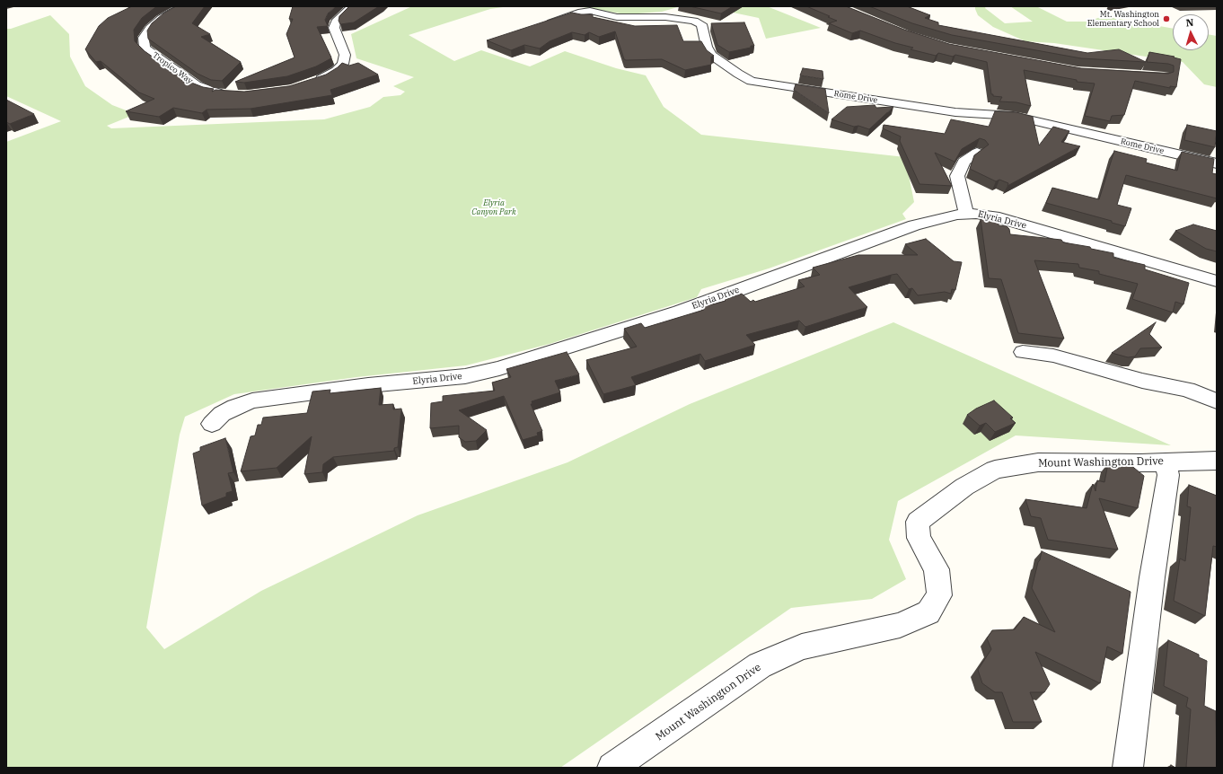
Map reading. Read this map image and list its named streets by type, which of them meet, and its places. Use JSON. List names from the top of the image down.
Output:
{
  "streets": {
    "street": [
      "Tropico Way",
      "Rome Drive",
      "Elyria Drive",
      "Mount Washington Drive"
    ]
  },
  "parks": ["Elyria Canyon Park"],
  "places": ["Mt. Washington Elementary School"],
  "north": "top"
}
